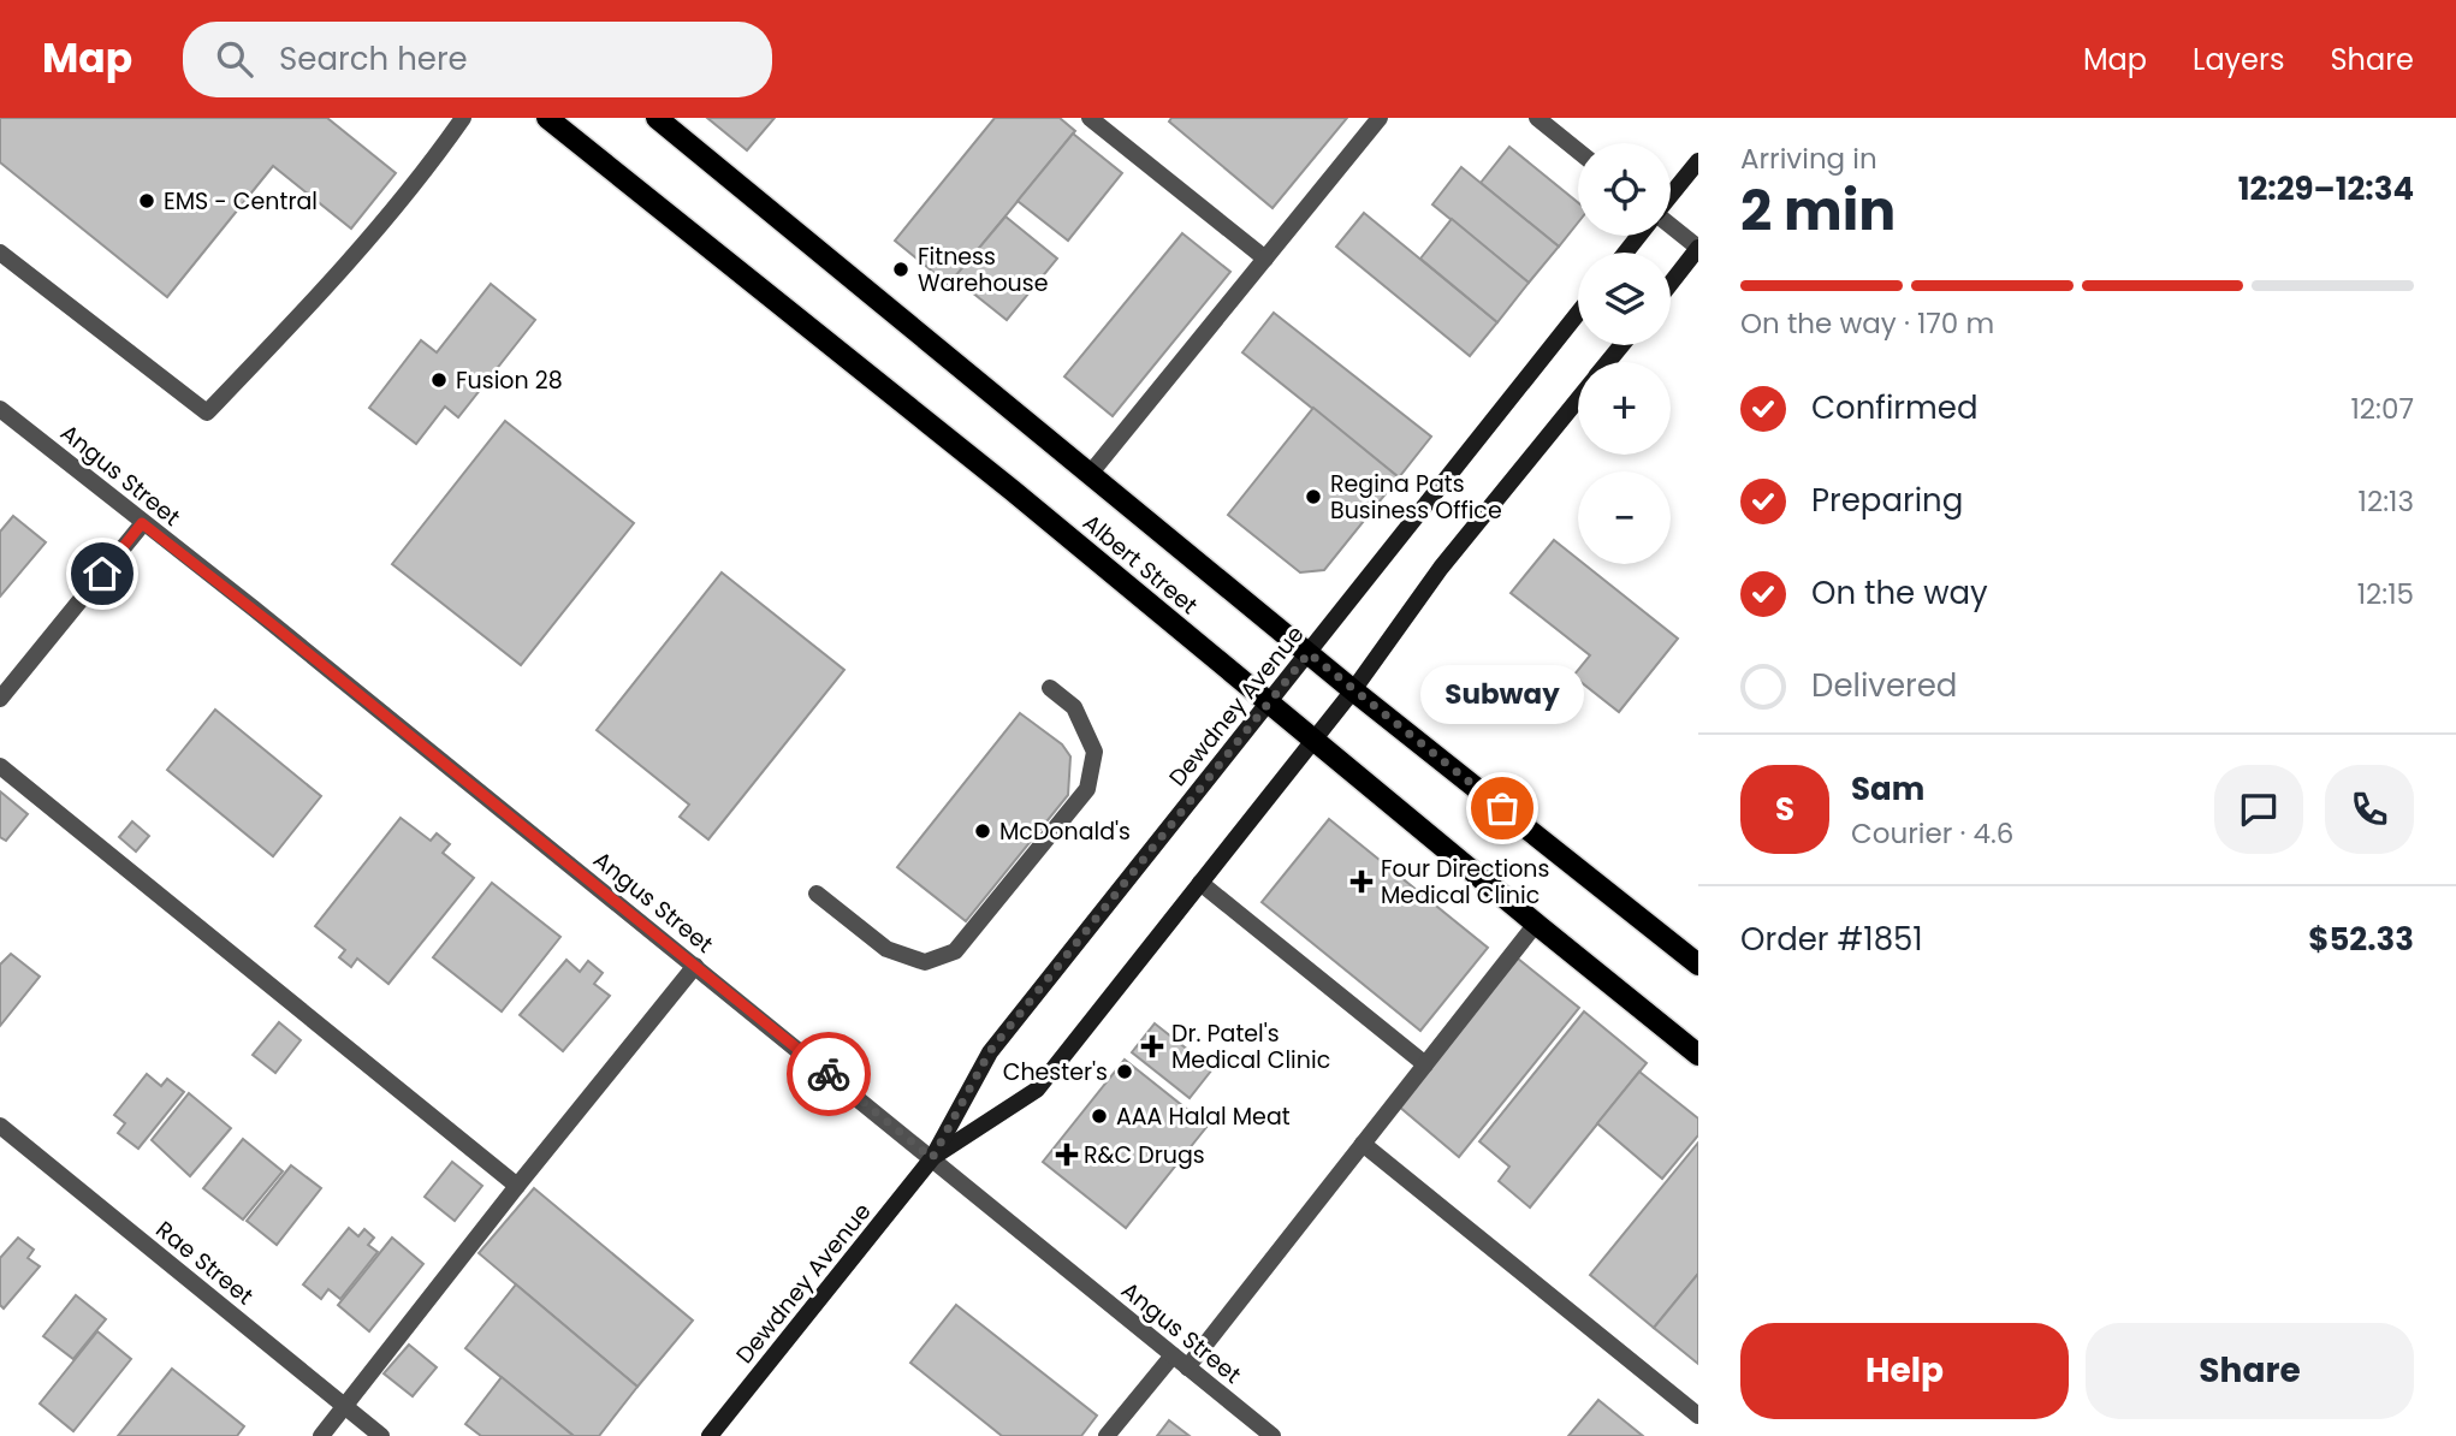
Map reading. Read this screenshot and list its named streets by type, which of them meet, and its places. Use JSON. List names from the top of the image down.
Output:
{
  "streets": {
    "main road": ["Albert Street", "Dewdney Avenue"],
    "street": ["Angus Street", "Rae Street"]
  },
  "crossings": [
    ["Angus Street", "Dewdney Avenue"],
    ["Albert Street", "Dewdney Avenue"]
  ],
  "places": {
    "other": [
      "EMS - Central",
      "Fitness Warehouse",
      "Fusion 28",
      "Regina Pats Business Office",
      "Subway",
      "McDonald's",
      "Chester's",
      "AAA Halal Meat"
    ],
    "health": ["Four Directions Medical Clinic", "Dr. Patel's Medical Clinic", "R&C Drugs"]
  },
  "page": {
    "header": "Map",
    "search": "Search here",
    "nav": ["Map", "Layers", "Share"],
    "heading": ["2 min", "Arriving in", "12:29–12:34"],
    "panel": [
      "Sam",
      "Courier · 4.6",
      "Order #1851",
      "$52.33"
    ],
    "map_buttons": ["+", "−"],
    "bar": "On the way · 170 m",
    "list": [
      ["Confirmed", "12:07"],
      ["Preparing", "12:13"],
      ["On the way", "12:15"],
      "Delivered"
    ],
    "bubble": "Subway",
    "round": "S",
    "buttons": ["Help", "Share"]
  }
}
